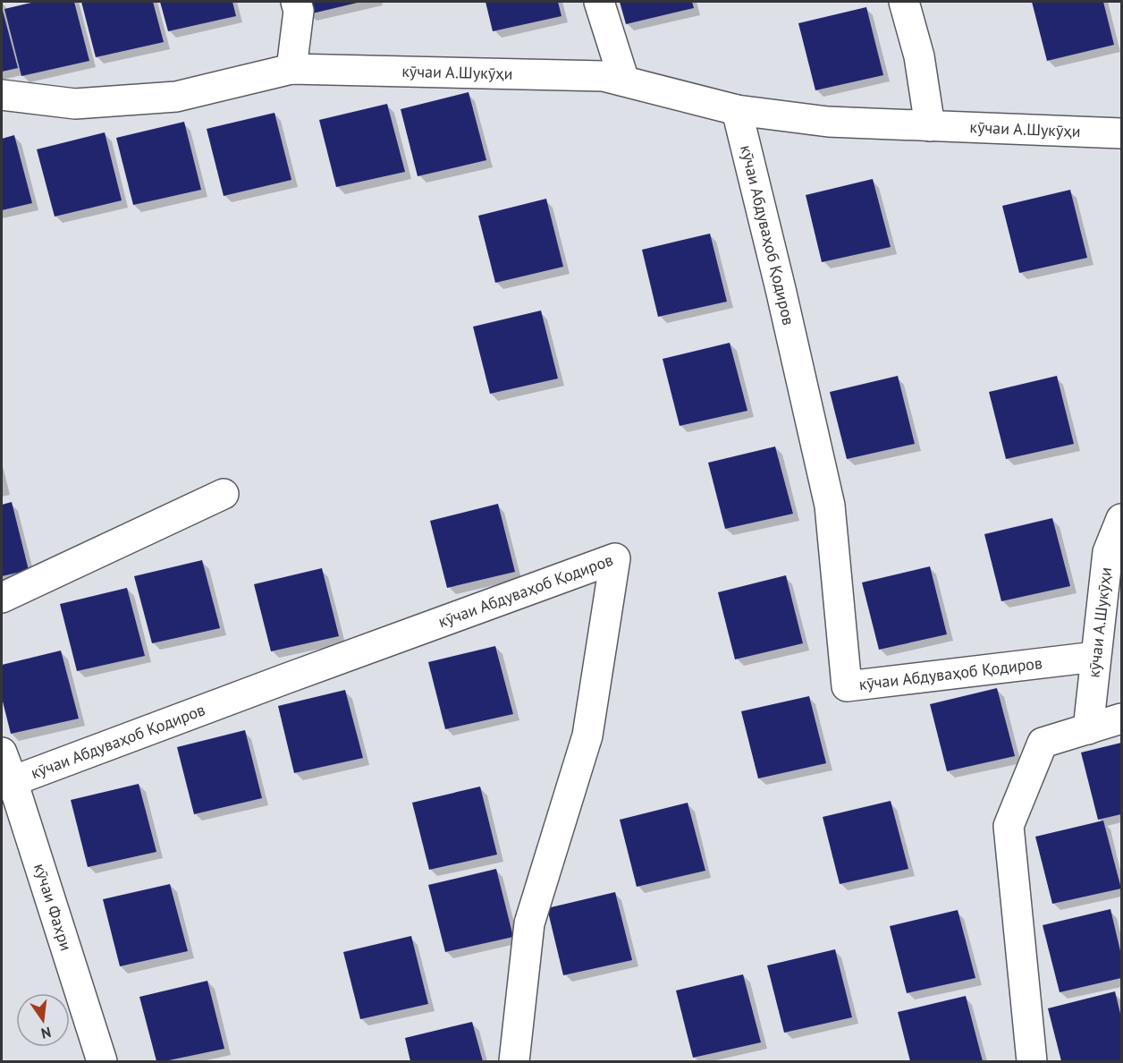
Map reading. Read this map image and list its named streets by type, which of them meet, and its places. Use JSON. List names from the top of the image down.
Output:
{
  "streets": {
    "street": ["кӯчаи А.Шукӯҳи", "кӯчаи Абдуваҳоб Қодиров", "кӯчаи Фахри"]
  },
  "crossings": [
    ["кӯчаи А.Шукӯҳи", "кӯчаи Абдуваҳоб Қодиров"],
    ["кӯчаи Абдуваҳоб Қодиров", "кӯчаи Фахри"]
  ],
  "north": "bottom"
}
